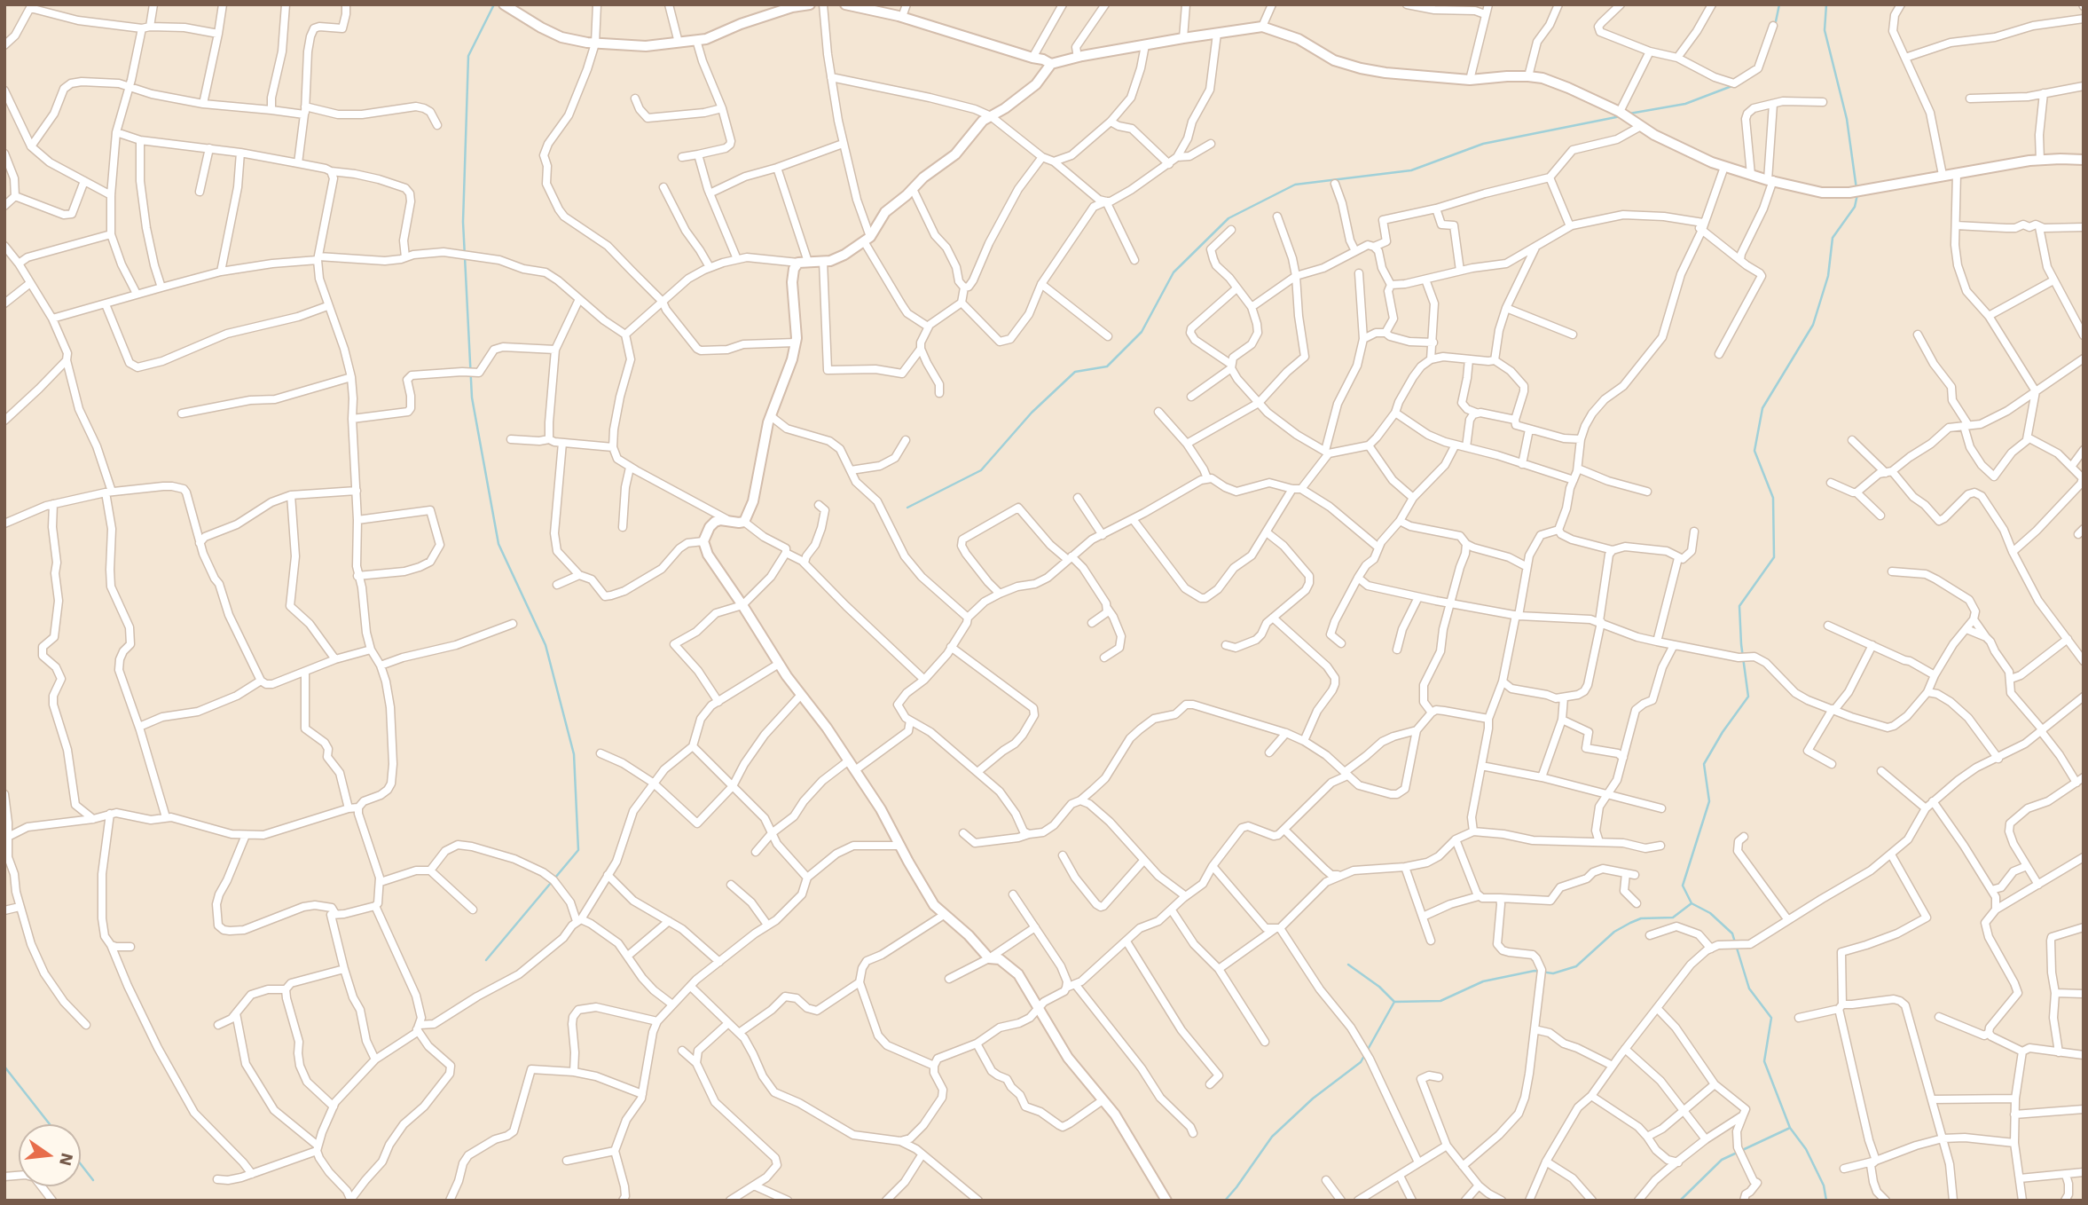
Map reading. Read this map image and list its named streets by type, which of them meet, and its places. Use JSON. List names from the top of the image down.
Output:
{
  "north": "right"
}
